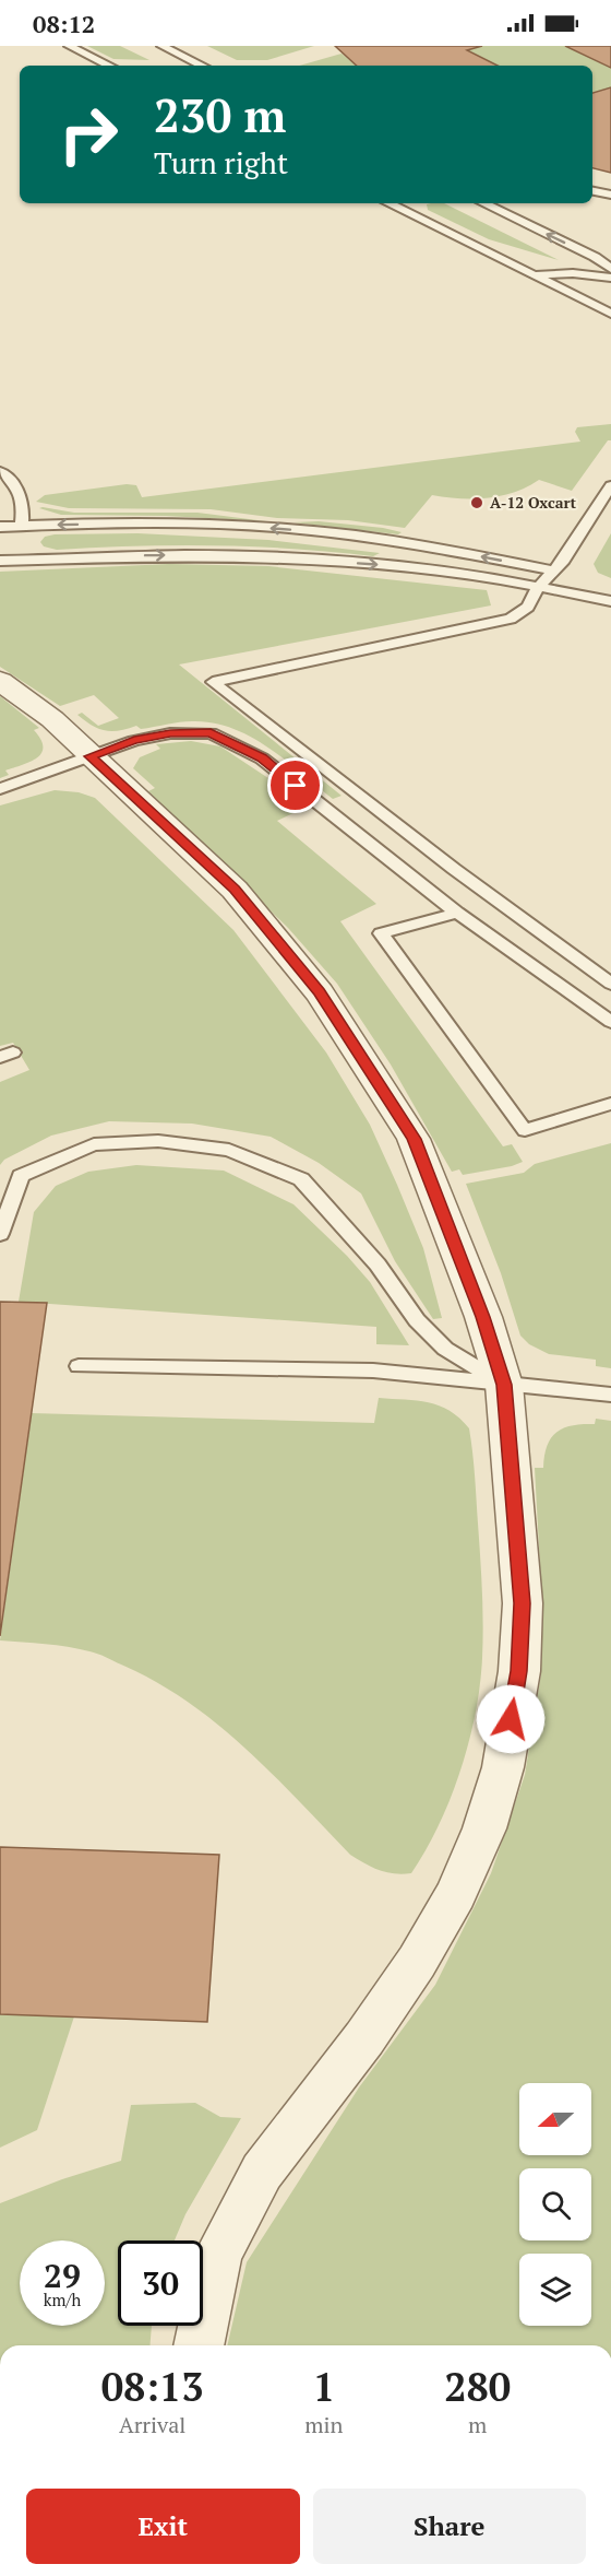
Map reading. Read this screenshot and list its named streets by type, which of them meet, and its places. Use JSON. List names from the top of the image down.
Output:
{
  "places": ["A-12 Oxcart"],
  "north": "left",
  "page": {
    "status": "08:12",
    "turn": ["230 m", "Turn right"],
    "speed": "29 km/h",
    "limit": "30",
    "eta": [
      "08:13",
      "Arrival",
      "1",
      "min",
      "280",
      "m"
    ],
    "buttons": ["Exit", "Share"]
  }
}
